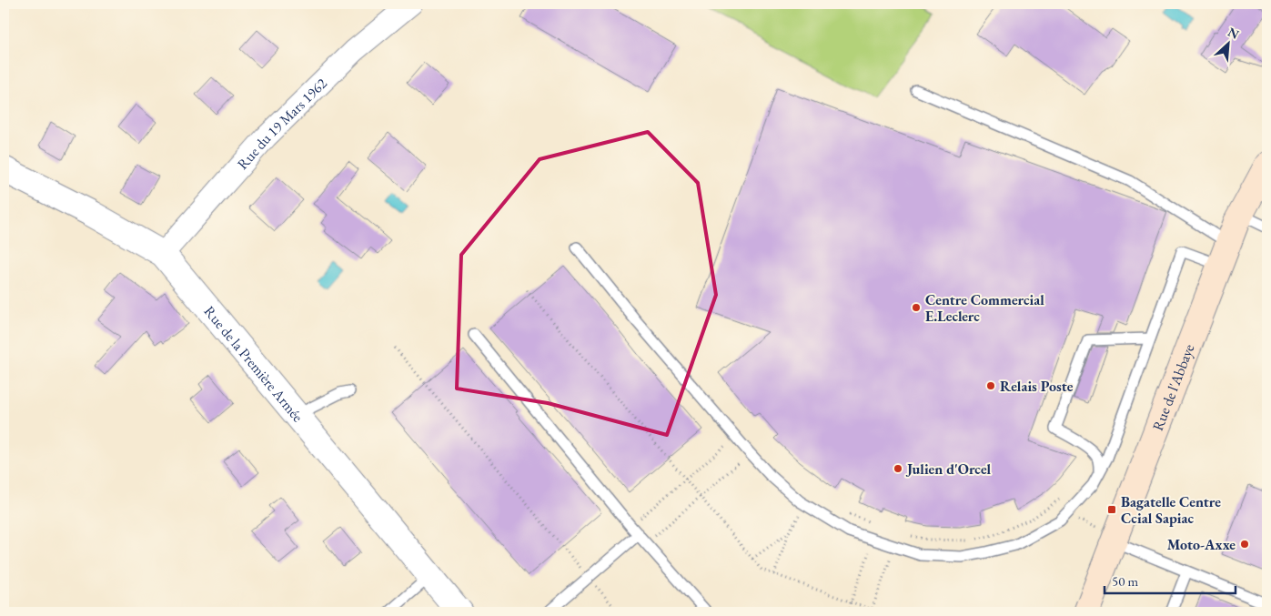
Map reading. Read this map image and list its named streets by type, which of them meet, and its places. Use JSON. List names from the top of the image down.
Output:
{
  "streets": {
    "main road": ["Rue de l'Abbaye"],
    "street": ["Rue du 19 Mars 1962", "Rue de la Première Armée"]
  },
  "crossings": [
    ["Rue du 19 Mars 1962", "Rue de la Première Armée"]
  ],
  "places": {
    "other": [
      "Centre Commercial E.Leclerc",
      "Relais Poste",
      "Julien d'Orcel",
      "Moto-Axxe"
    ],
    "transit": ["Bagatelle Centre Ccial Sapiac"]
  },
  "scale_bar": "50 m",
  "north": "top right"
}
